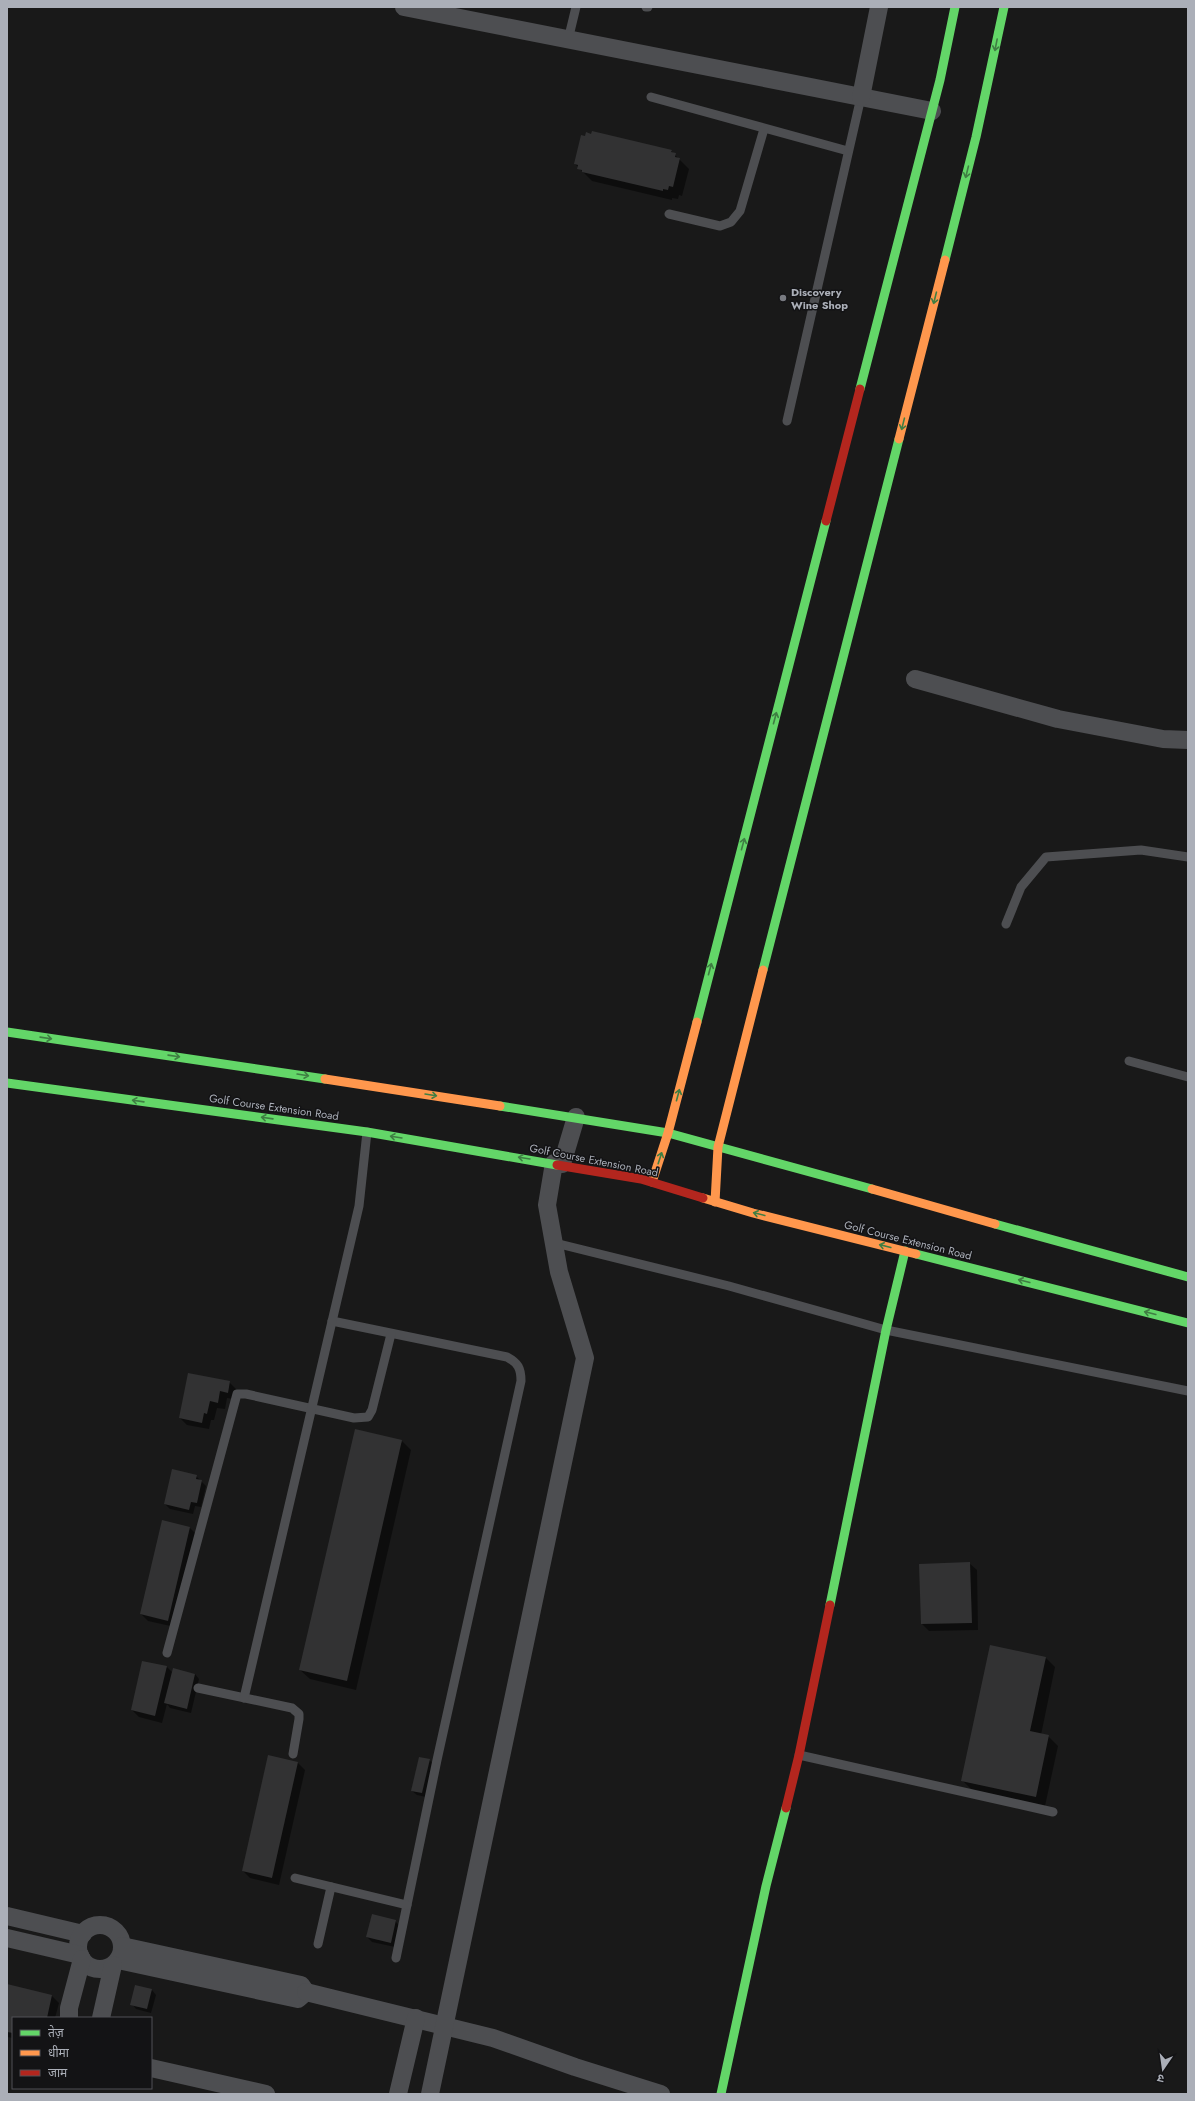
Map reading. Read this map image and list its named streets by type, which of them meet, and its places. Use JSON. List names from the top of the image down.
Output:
{
  "streets": {
    "street": ["Golf Course Extension Road"]
  },
  "places": ["Discovery Wine Shop"],
  "legend": ["तेज़", "धीमा", "जाम"],
  "north": "bottom"
}
